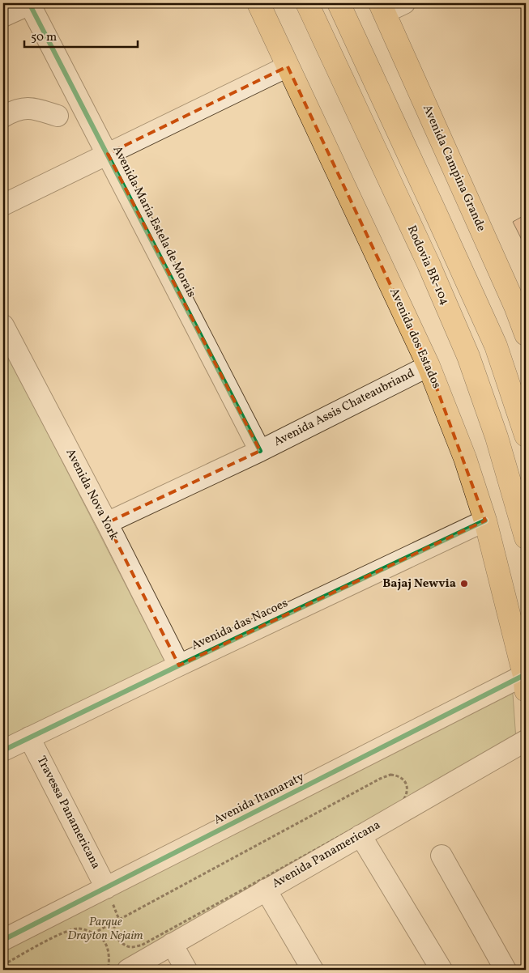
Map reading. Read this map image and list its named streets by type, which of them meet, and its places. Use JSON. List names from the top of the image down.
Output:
{
  "streets": {
    "main road": ["Avenida Campina Grande", "Rodovia BR-104", "Avenida dos Estados"],
    "street": [
      "Avenida Maria Estela de Morais",
      "Avenida Assis Chateaubriand",
      "Avenida Nova York",
      "Avenida das Nacoes",
      "Avenida Itamaraty",
      "Travessa Panamericana",
      "Avenida Panamericana"
    ]
  },
  "crossings": [
    ["Avenida Maria Estela de Morais", "Avenida Assis Chateaubriand"],
    ["Avenida dos Estados", "Avenida Assis Chateaubriand"],
    ["Avenida dos Estados", "Avenida das Nacoes"],
    ["Avenida dos Estados", "Avenida Itamaraty"],
    ["Avenida Assis Chateaubriand", "Avenida Nova York"],
    ["Avenida Nova York", "Avenida das Nacoes"],
    ["Avenida das Nacoes", "Travessa Panamericana"],
    ["Avenida Itamaraty", "Travessa Panamericana"]
  ],
  "parks": ["Parque Drayton Nejaim"],
  "places": ["Bajaj Newvia"],
  "scale_bar": "50 m"
}
